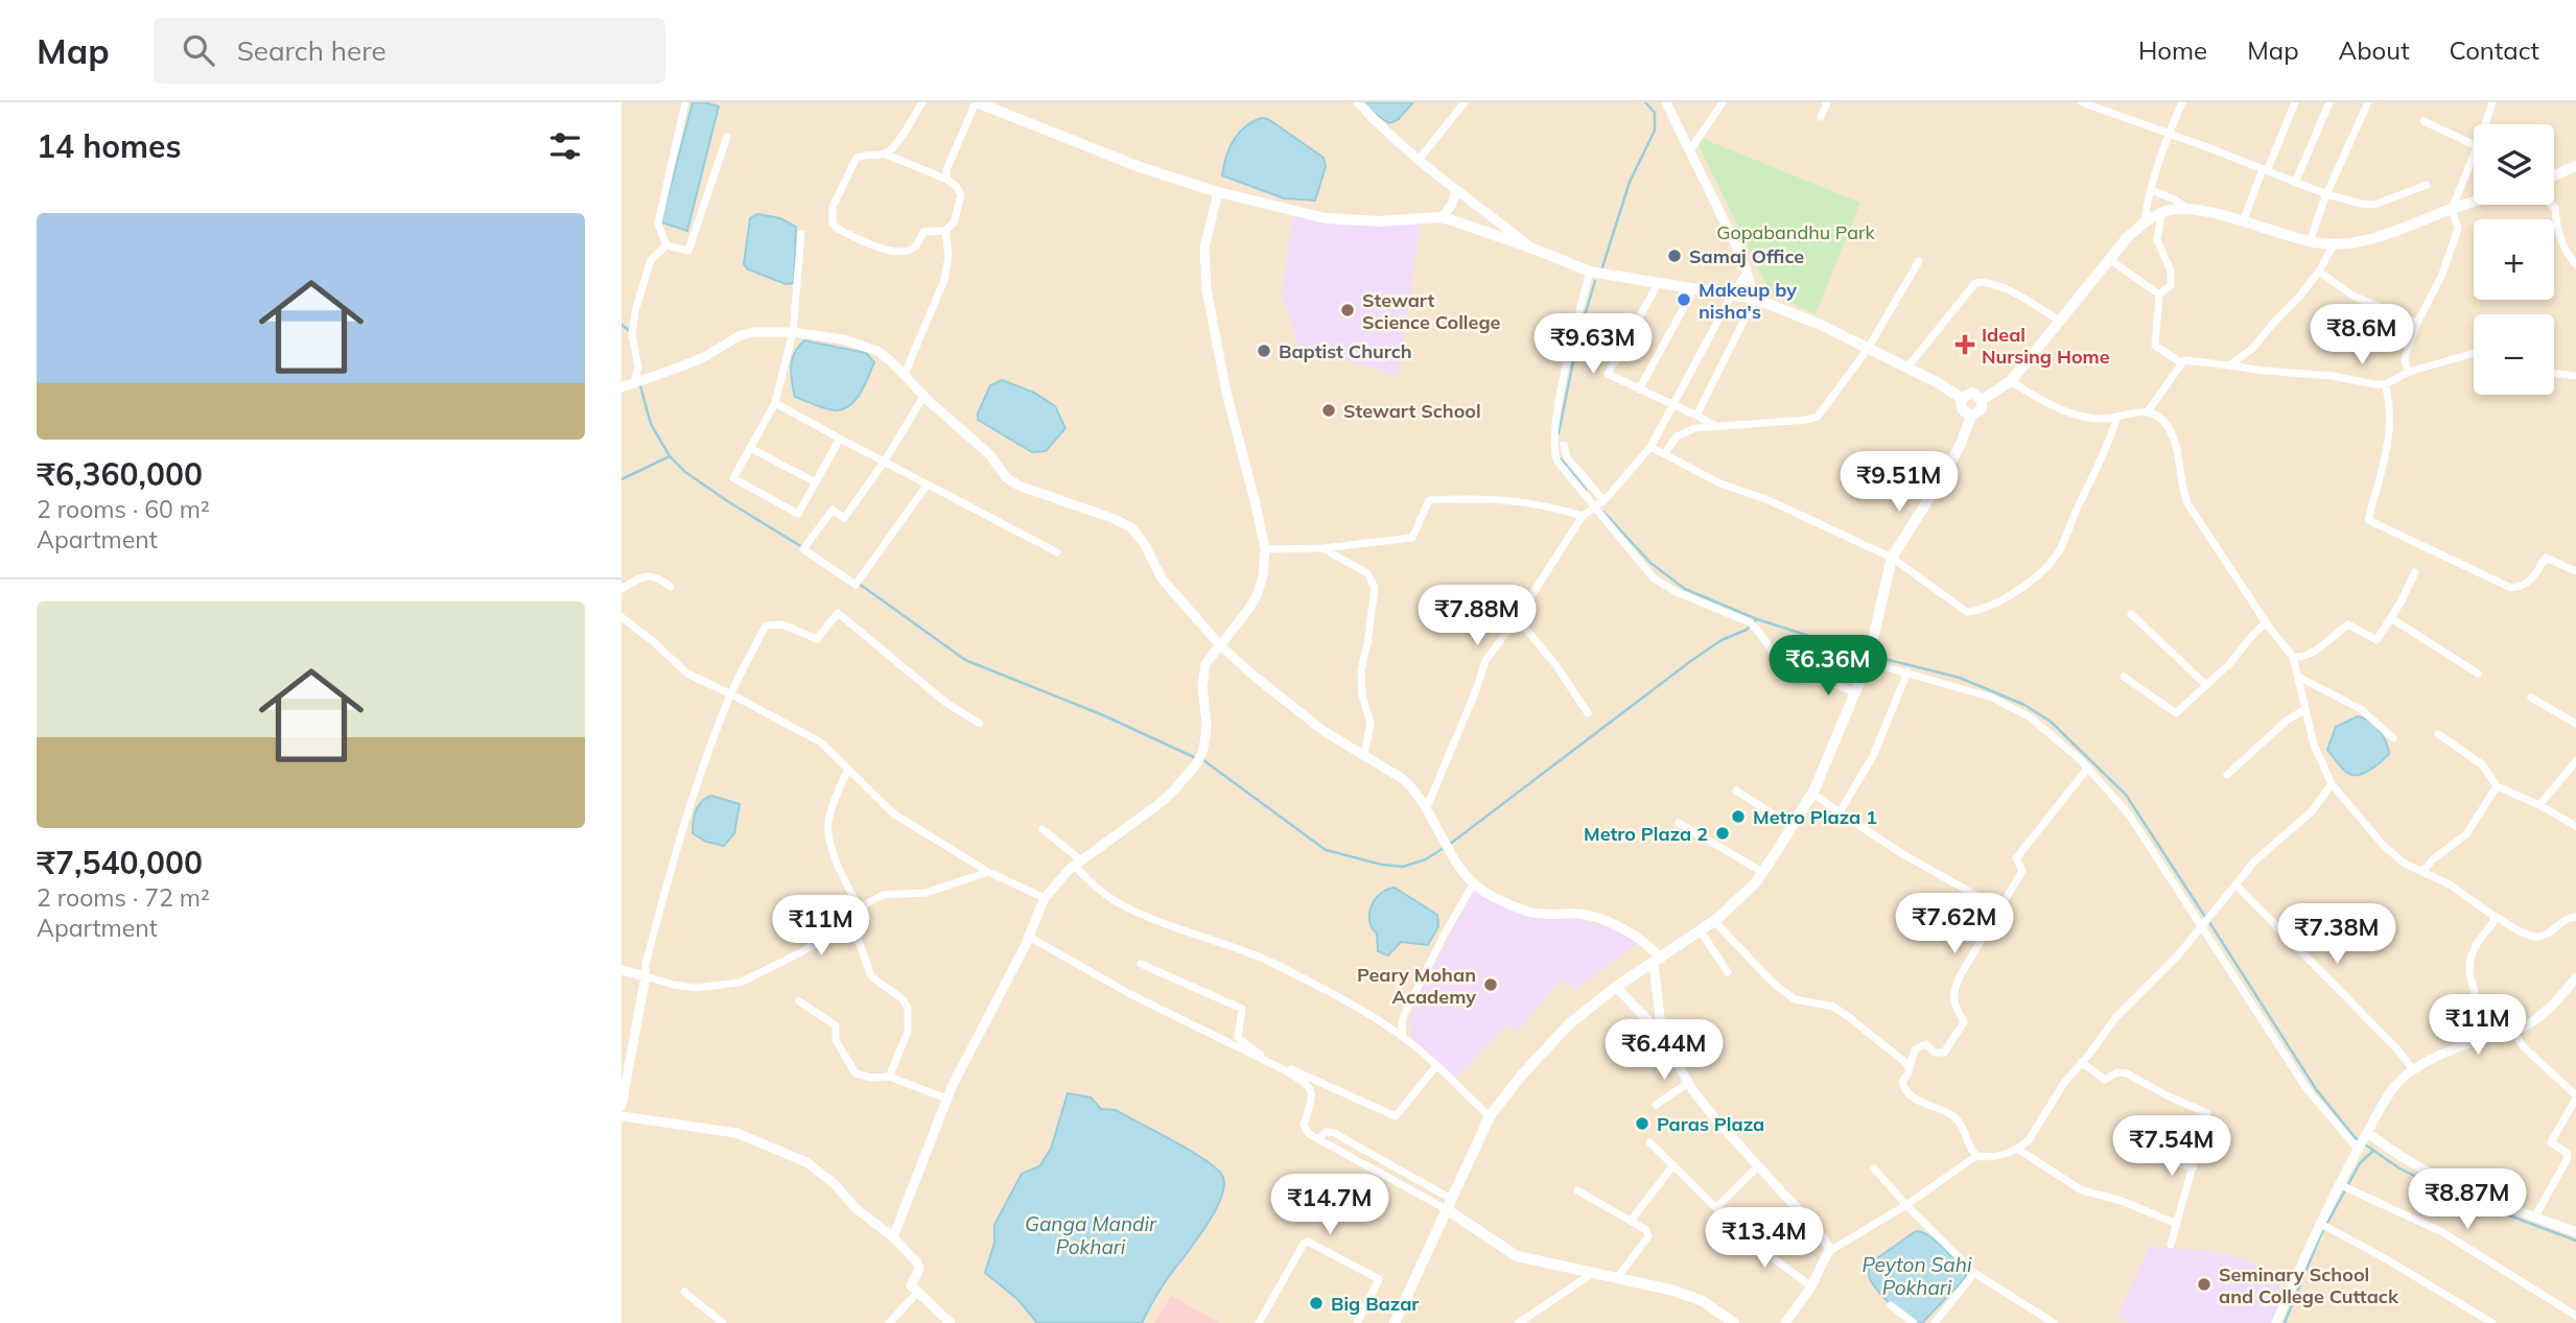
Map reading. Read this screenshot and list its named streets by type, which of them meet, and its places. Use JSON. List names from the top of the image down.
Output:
{
  "water": ["Ganga Mandir Pokhari", "Peyton Sahi Pokhari"],
  "parks": ["Gopabandhu Park"],
  "places": {
    "other": [
      "Samaj Office",
      "Makeup by nisha's",
      "Stewart Science College",
      "Baptist Church",
      "Stewart School",
      "Metro Plaza 1",
      "Metro Plaza 2",
      "Peary Mohan Academy",
      "Paras Plaza",
      "Seminary School and College Cuttack",
      "Big Bazar"
    ],
    "health": ["Ideal Nursing Home"]
  },
  "page": {
    "header": "Map",
    "search": "Search here",
    "nav": [
      "Home",
      "Map",
      "About",
      "Contact"
    ],
    "heading": "14 homes",
    "map_buttons": ["+", "−"],
    "list": [
      {
        "name": "₹6,360,000",
        "note": "2 rooms · 60 m² · Apartment"
      },
      {
        "name": "₹7,540,000",
        "note": "2 rooms · 72 m² · Apartment"
      }
    ],
    "price": [
      "₹8.6M",
      "₹9.63M",
      "₹9.51M",
      "₹7.88M",
      "₹6.36M",
      "₹7.62M",
      "₹11M",
      "₹7.38M",
      "₹11M",
      "₹6.44M",
      "₹7.54M",
      "₹8.87M",
      "₹14.7M",
      "₹13.4M"
    ]
  }
}
